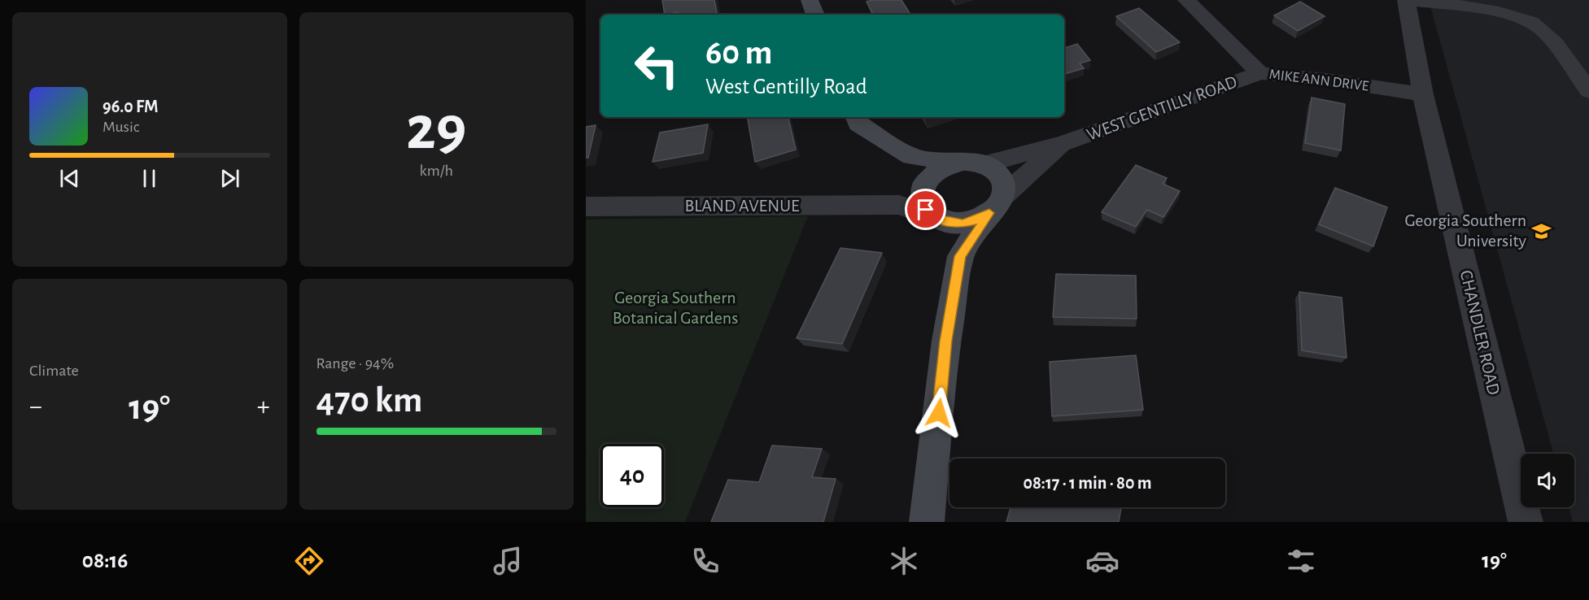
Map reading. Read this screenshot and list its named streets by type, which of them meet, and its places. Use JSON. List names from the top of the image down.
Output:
{
  "streets": {
    "street": [
      "MIKE ANN DRIVE",
      "WEST GENTILLY ROAD",
      "BLAND AVENUE",
      "CHANDLER ROAD"
    ]
  },
  "crossings": [
    ["MIKE ANN DRIVE", "WEST GENTILLY ROAD"],
    ["MIKE ANN DRIVE", "CHANDLER ROAD"],
    ["WEST GENTILLY ROAD", "BLAND AVENUE"]
  ],
  "parks": ["Georgia Southern Botanical Gardens"],
  "places": {
    "school or university": ["Georgia Southern University"]
  },
  "page": {
    "tile": [
      ["29", "km/h"],
      "Climate",
      ["Range · 94%", "470 km"]
    ],
    "turn": ["60 m", "West Gentilly Road"],
    "song": ["96.0 FM", "Music"],
    "heat": ["−", "19°", "+"],
    "limit": "40",
    "trip": "08:17 · 1 min · 80 m",
    "tabs": ["08:16", "19°"]
  }
}
